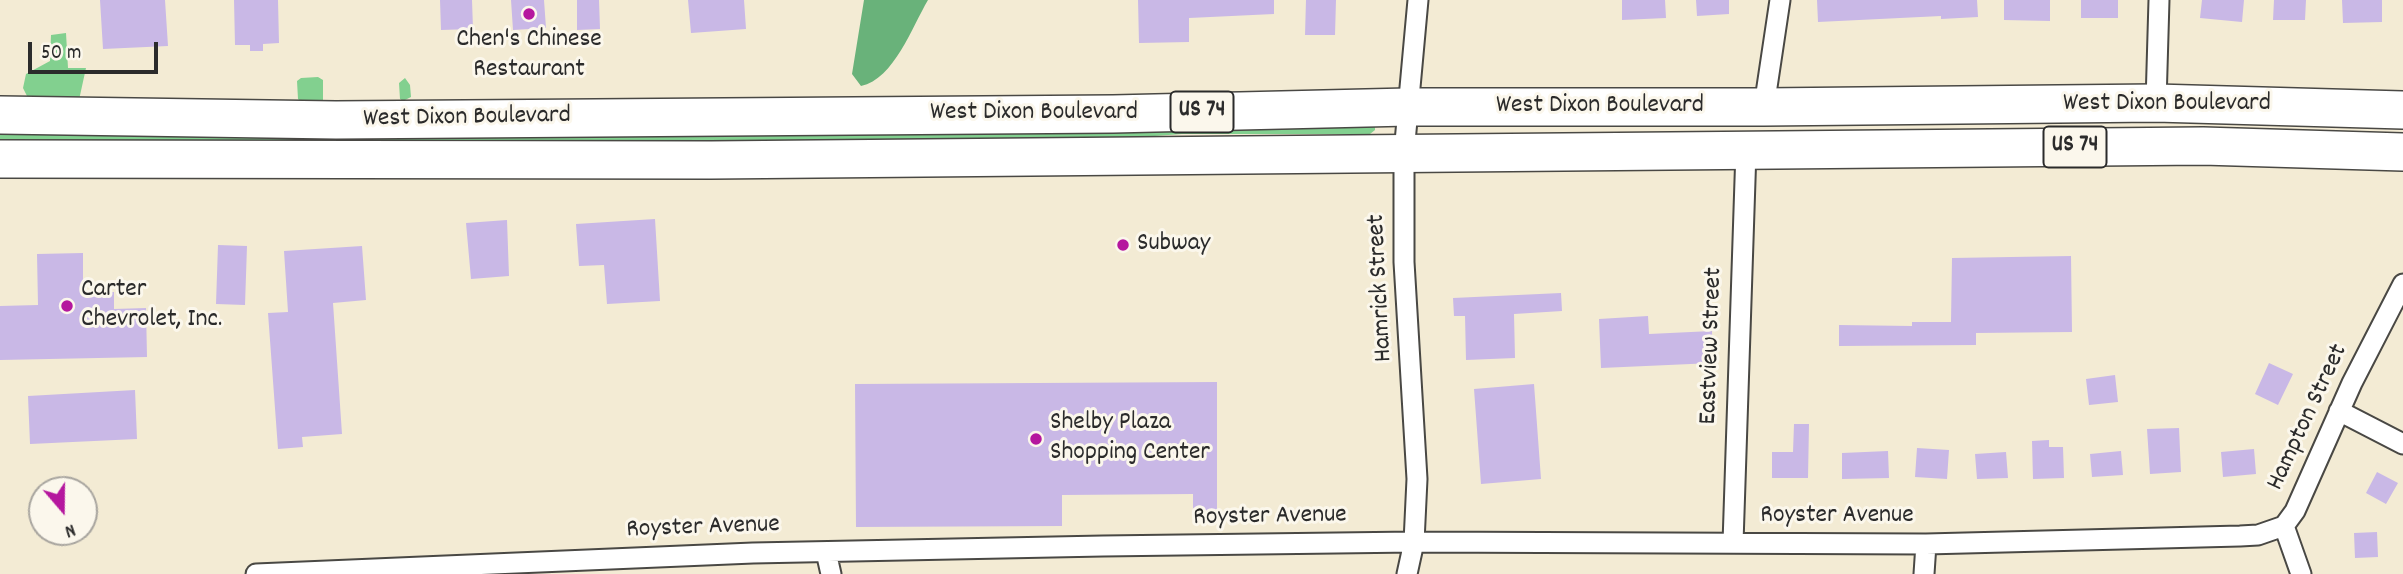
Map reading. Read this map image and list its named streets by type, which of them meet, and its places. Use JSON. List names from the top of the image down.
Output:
{
  "streets": {
    "highway": ["West Dixon Boulevard", "US 74"],
    "street": [
      "Hamrick Street",
      "Eastview Street",
      "Hampton Street",
      "Royster Avenue"
    ]
  },
  "crossings": [
    ["West Dixon Boulevard", "Hamrick Street"],
    ["West Dixon Boulevard", "Eastview Street"],
    ["Hamrick Street", "Royster Avenue"],
    ["Eastview Street", "Royster Avenue"],
    ["Hampton Street", "Royster Avenue"]
  ],
  "places": [
    "Chen's Chinese Restaurant",
    "Subway",
    "Carter Chevrolet, Inc.",
    "Shelby Plaza Shopping Center"
  ],
  "scale_bar": "50 m",
  "north": "bottom"
}
